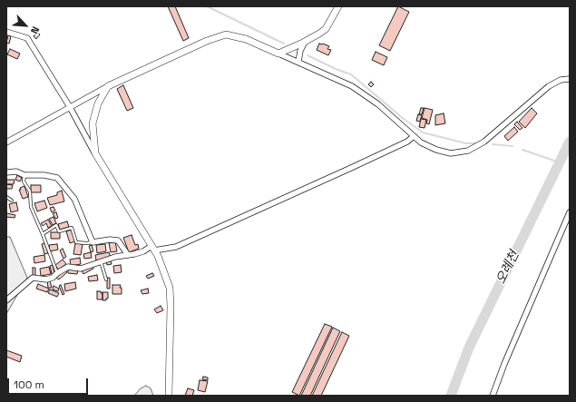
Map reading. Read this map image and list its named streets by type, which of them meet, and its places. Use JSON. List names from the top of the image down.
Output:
{
  "water": ["오례천"],
  "scale_bar": "100 m",
  "north": "bottom right"
}
